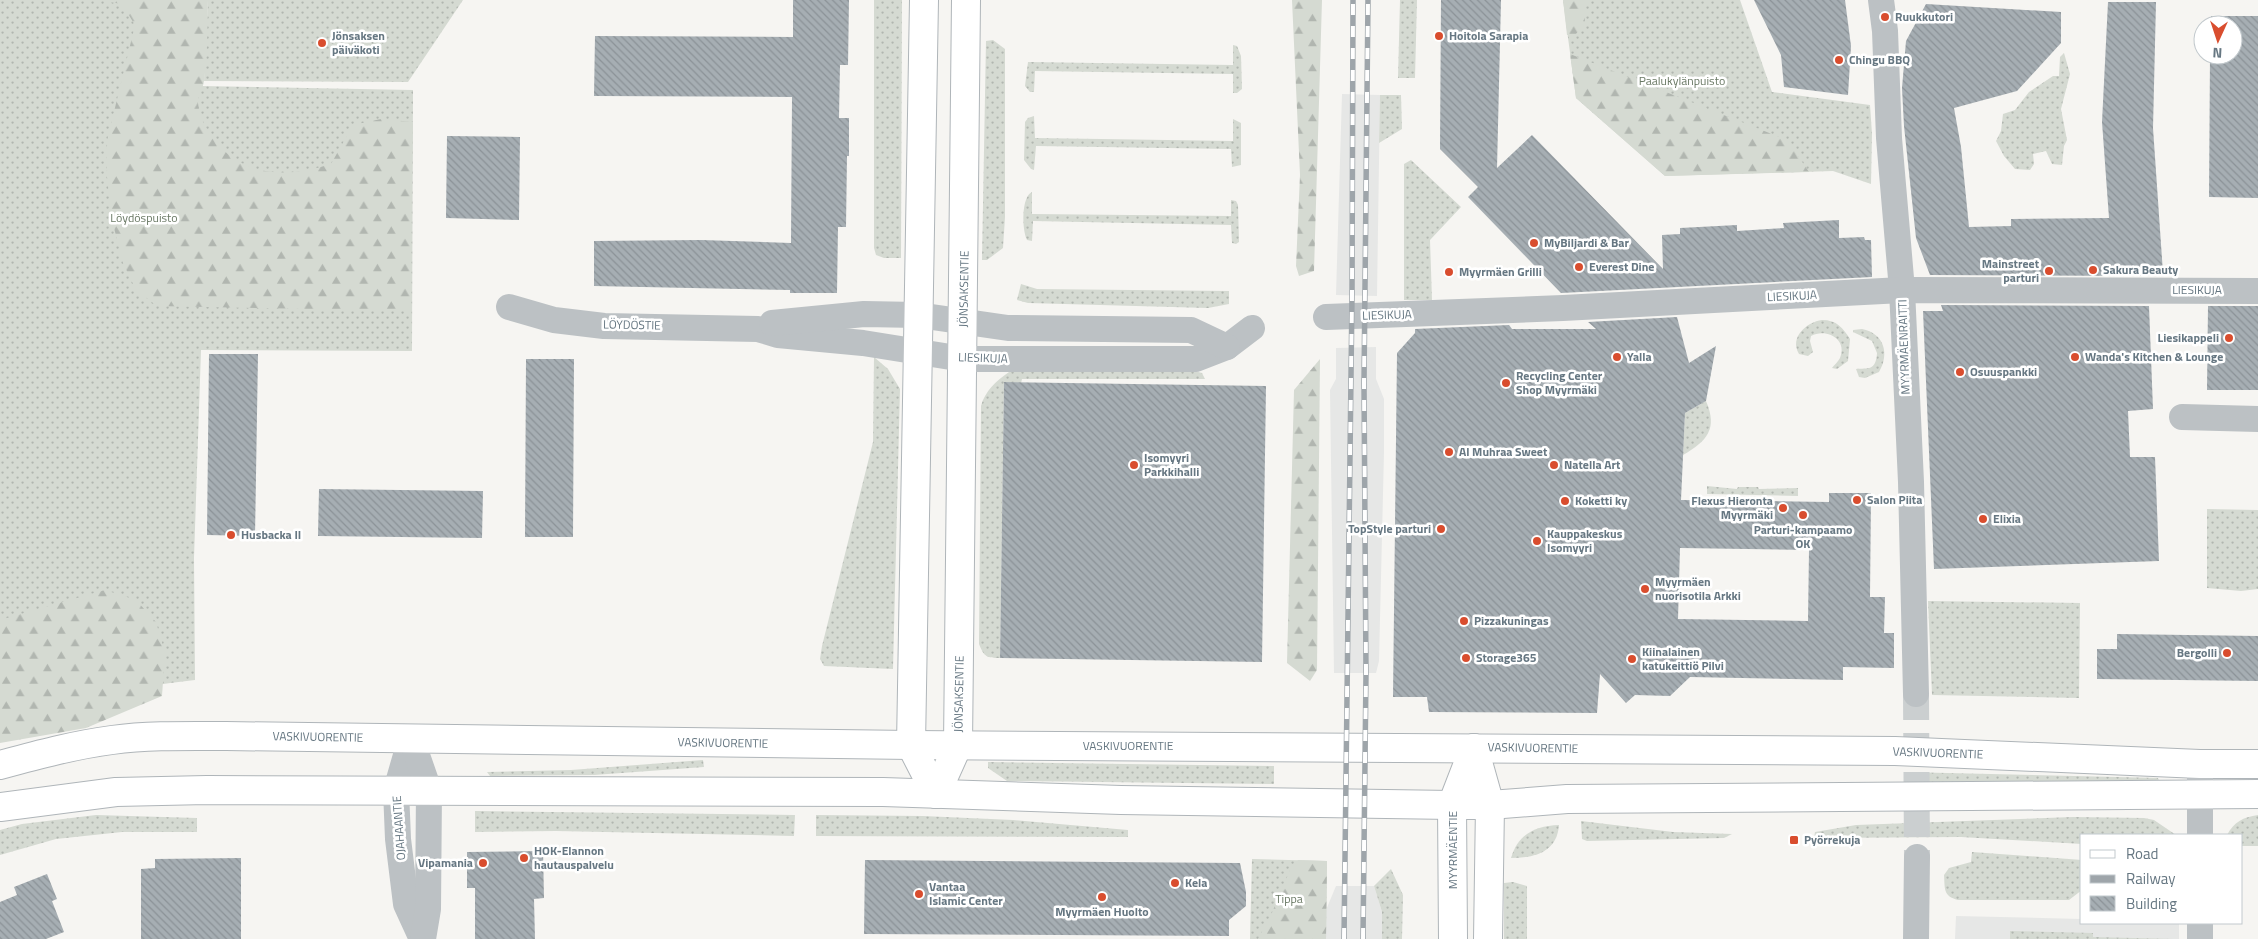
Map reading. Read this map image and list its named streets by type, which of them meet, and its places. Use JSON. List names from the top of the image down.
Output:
{
  "streets": {
    "main road": ["JÖNSAKSENTIE", "VASKIVUORENTIE", "MYYRMÄENTIE"],
    "street": [
      "LIESIKUJA",
      "LÖYDÖSTIE",
      "MYYRMÄENRAITTI",
      "OJAHAANTIE"
    ]
  },
  "crossings": [
    ["JÖNSAKSENTIE", "LIESIKUJA"],
    ["JÖNSAKSENTIE", "VASKIVUORENTIE"],
    ["LIESIKUJA", "LÖYDÖSTIE"],
    ["LIESIKUJA", "MYYRMÄENRAITTI"],
    ["VASKIVUORENTIE", "OJAHAANTIE"],
    ["VASKIVUORENTIE", "MYYRMÄENTIE"]
  ],
  "parks": ["Paalukylänpuisto", "Löydöspuisto", "Tippa"],
  "places": {
    "other": [
      "Ruukkutori",
      "Hoitola Sarapia",
      "Jönsaksen päiväkoti",
      "Chingu BBQ",
      "MyBiljardi & Bar",
      "Everest Dine",
      "Sakura Beauty",
      "Mainstreet parturi",
      "Myyrmäen Grilli",
      "Liesikappeli",
      "Yalla",
      "Wanda's Kitchen & Lounge",
      "Osuuspankki",
      "Recycling Center Shop Myyrmäki",
      "Al Muhraa Sweet",
      "Isomyyri Parkkihalli",
      "Natella Art",
      "Salon Piita",
      "Koketti ky",
      "Flexus Hieronta Myyrmäki",
      "Parturi-kampaamo OK",
      "Elixia",
      "TopStyle parturi",
      "Husbacka II",
      "Kauppakeskus Isomyyri",
      "Myyrmäen nuorisotila Arkki",
      "Pizzakuningas",
      "Bergolli",
      "Storage365",
      "Kiinalainen katukeittiö Pilvi",
      "HOK-Elannon hautauspalvelu",
      "Vipamania",
      "Kela",
      "Vantaa Islamic Center",
      "Myyrmäen Huolto"
    ],
    "transit": ["Pyörrekuja"]
  },
  "legend": ["Road", "Railway", "Building"],
  "north": "bottom"
}
